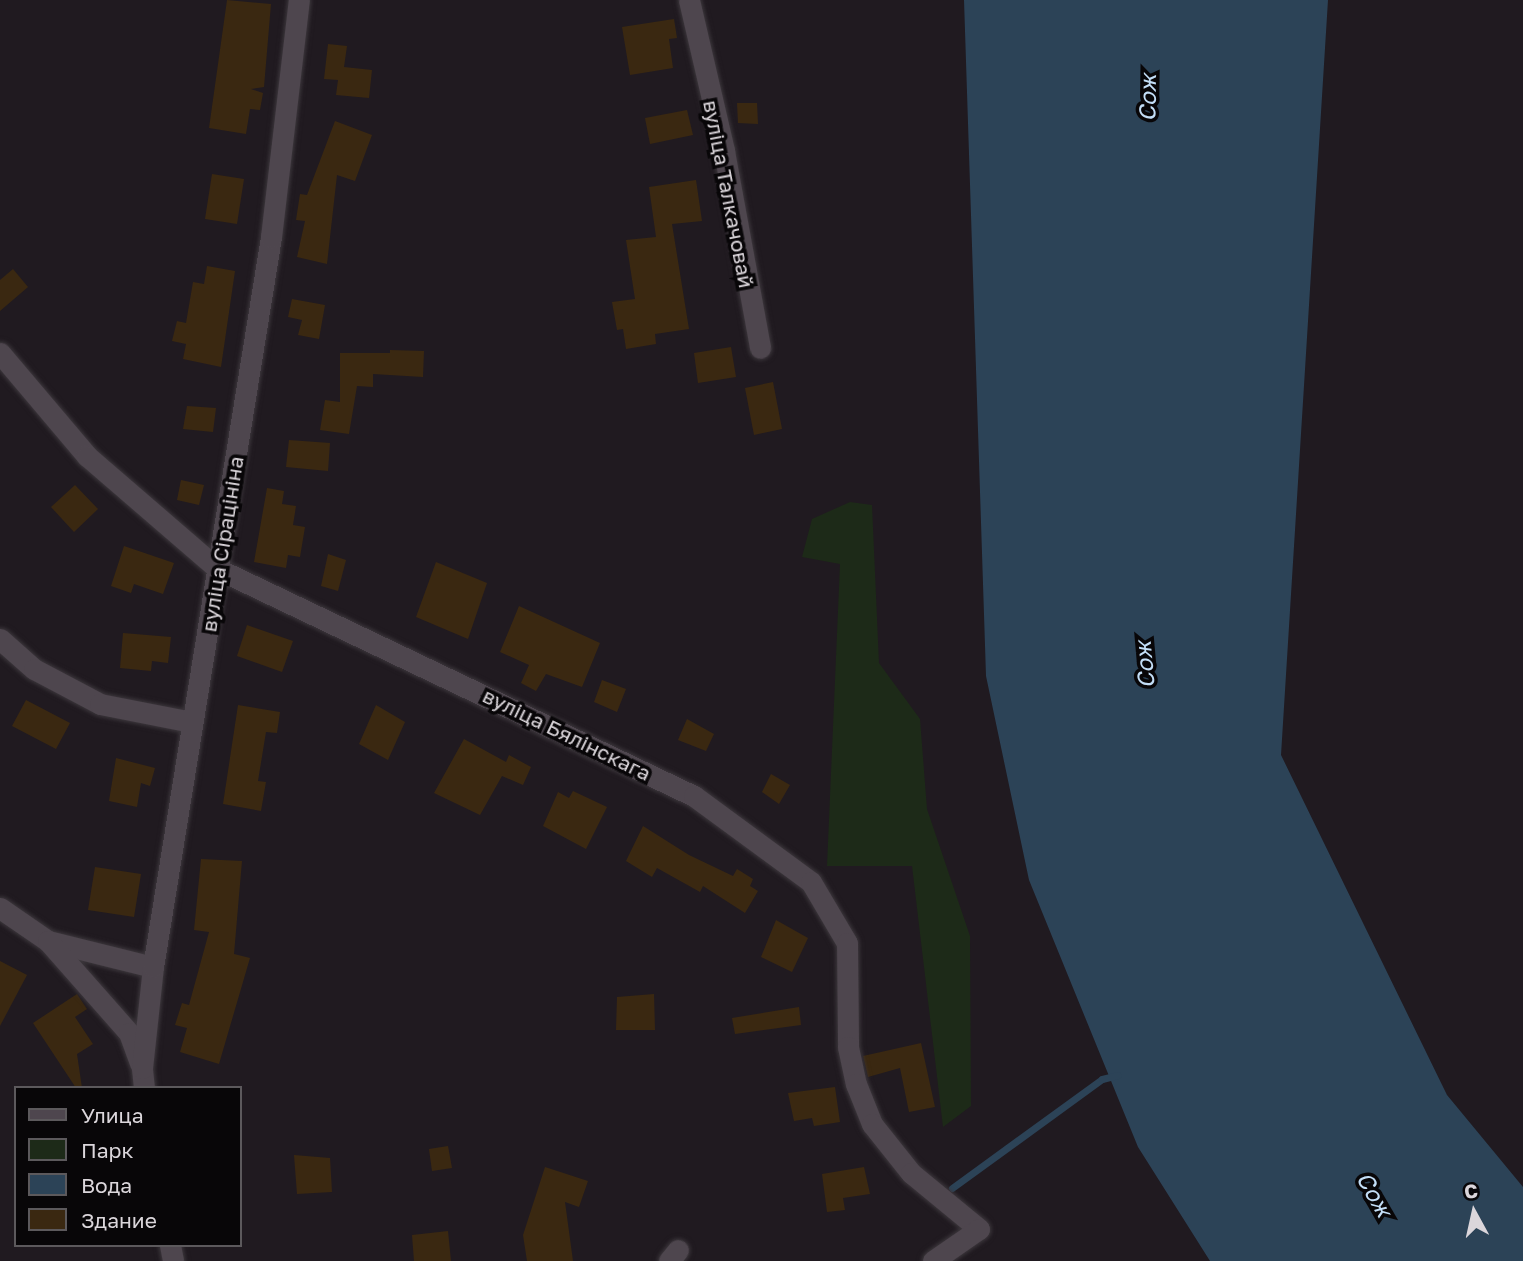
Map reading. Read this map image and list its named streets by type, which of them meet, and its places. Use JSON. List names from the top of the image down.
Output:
{
  "streets": {
    "street": ["вуліца Талкачовай", "вуліца Сірацініна", "вуліца Бялінскага"]
  },
  "crossings": [
    ["вуліца Сірацініна", "вуліца Бялінскага"]
  ],
  "water": ["Сож"],
  "legend": [
    "Улица",
    "Парк",
    "Вода",
    "Здание"
  ],
  "north": "top"
}
